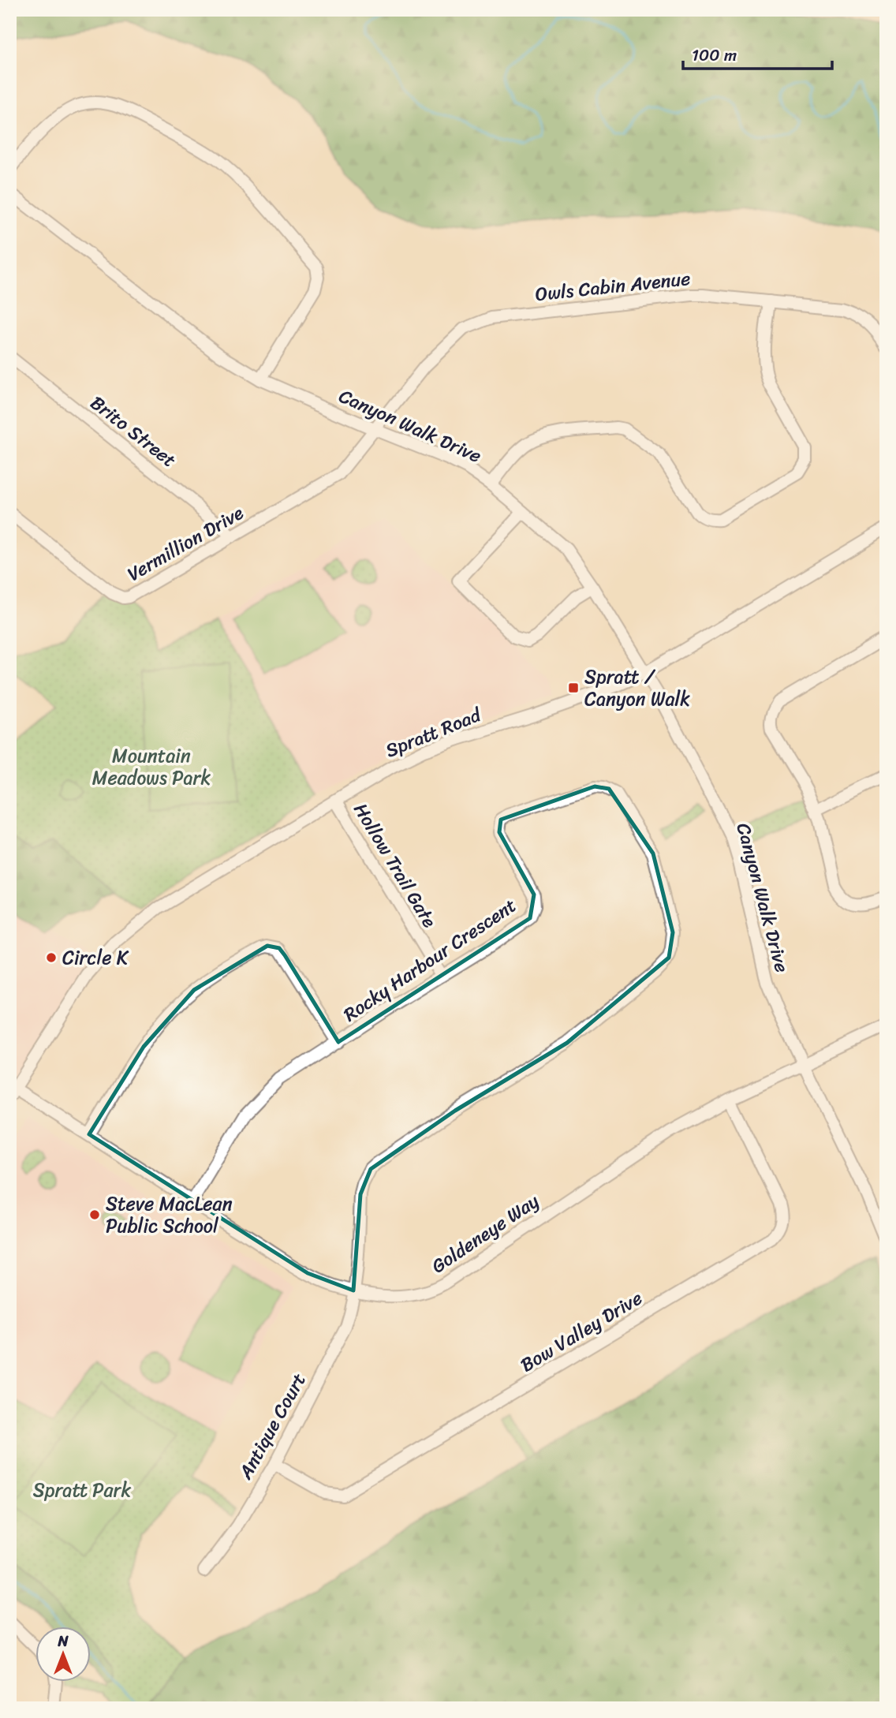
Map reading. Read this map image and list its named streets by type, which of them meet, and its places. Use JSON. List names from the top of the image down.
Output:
{
  "streets": {
    "street": [
      "Owls Cabin Avenue",
      "Canyon Walk Drive",
      "Brito Street",
      "Vermillion Drive",
      "Spratt Road",
      "Hollow Trail Gate",
      "Rocky Harbour Crescent",
      "Goldeneye Way",
      "Bow Valley Drive",
      "Antique Court"
    ]
  },
  "crossings": [
    ["Owls Cabin Avenue", "Canyon Walk Drive"],
    ["Owls Cabin Avenue", "Vermillion Drive"],
    ["Canyon Walk Drive", "Vermillion Drive"],
    ["Canyon Walk Drive", "Spratt Road"],
    ["Canyon Walk Drive", "Goldeneye Way"],
    ["Brito Street", "Vermillion Drive"],
    ["Spratt Road", "Hollow Trail Gate"],
    ["Spratt Road", "Goldeneye Way"],
    ["Hollow Trail Gate", "Rocky Harbour Crescent"],
    ["Rocky Harbour Crescent", "Goldeneye Way"],
    ["Rocky Harbour Crescent", "Antique Court"],
    ["Goldeneye Way", "Bow Valley Drive"],
    ["Goldeneye Way", "Antique Court"],
    ["Bow Valley Drive", "Antique Court"]
  ],
  "parks": ["Mountain Meadows Park", "Spratt Park"],
  "places": {
    "transit": ["Spratt / Canyon Walk"],
    "other": ["Circle K", "Steve MacLean Public School"]
  },
  "scale_bar": "100 m",
  "north": "top"
}
